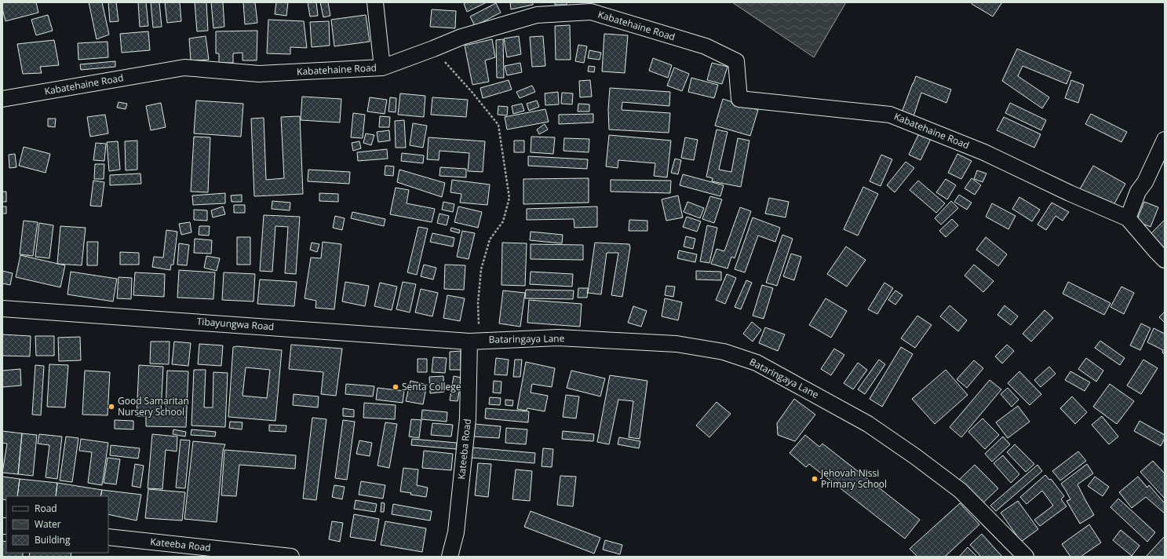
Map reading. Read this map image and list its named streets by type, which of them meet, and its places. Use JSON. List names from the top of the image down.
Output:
{
  "streets": {
    "street": [
      "Kabatehaine Road",
      "Tibayungwa Road",
      "Bataringaya Lane",
      "Kateeba Road"
    ]
  },
  "crossings": [
    ["Tibayungwa Road", "Bataringaya Lane"],
    ["Tibayungwa Road", "Kateeba Road"],
    ["Bataringaya Lane", "Kateeba Road"]
  ],
  "places": ["Senta College", "Good Samaritan Nursery School", "Jehovah Nissi Primary School"],
  "legend": ["Road", "Water", "Building"]
}
